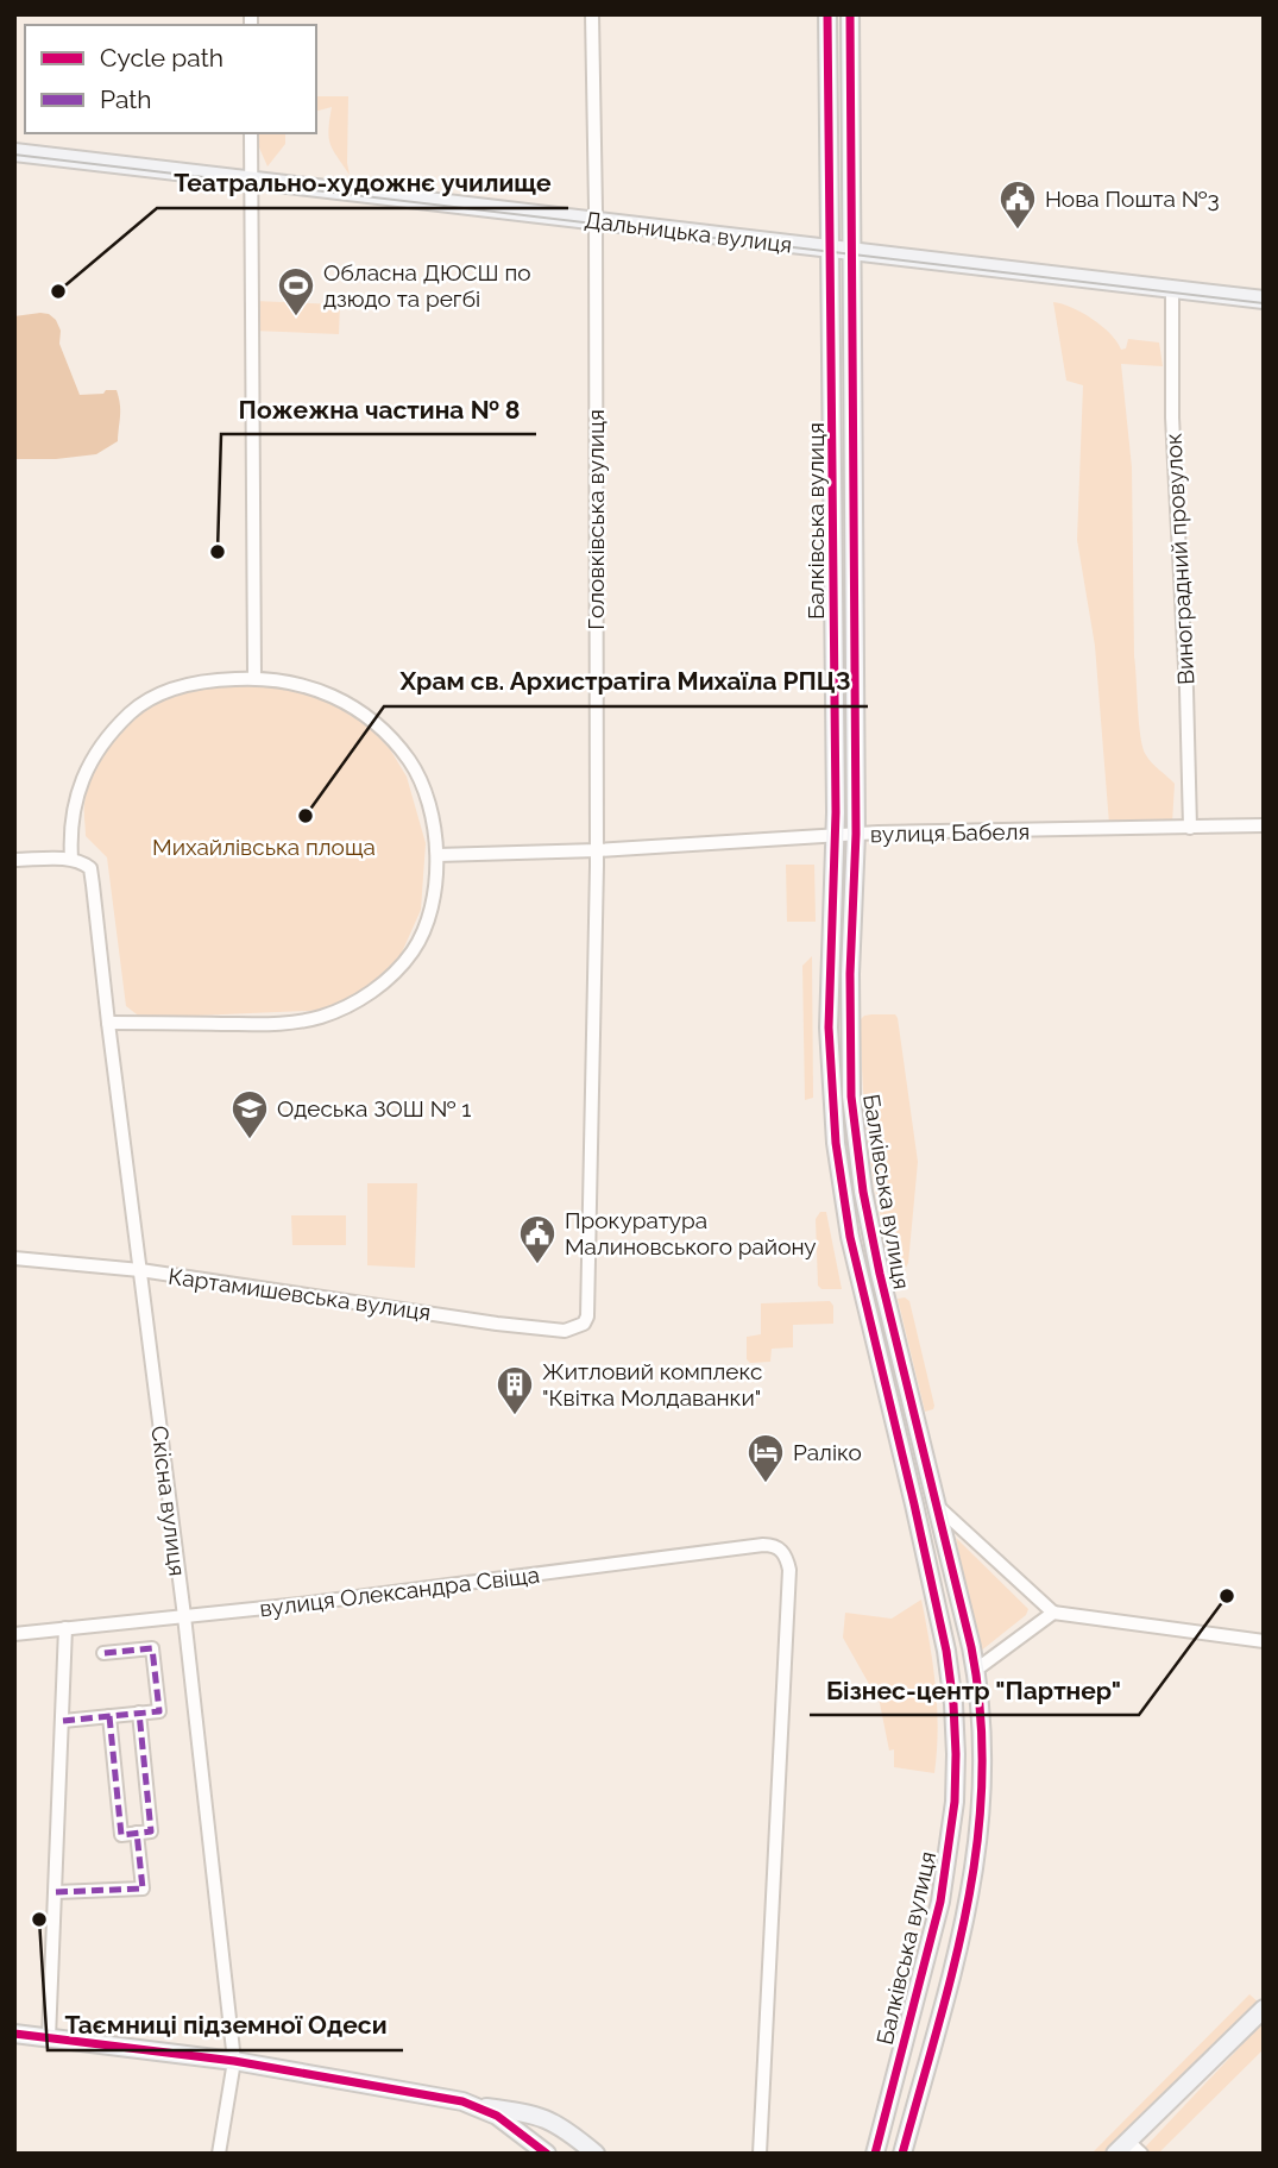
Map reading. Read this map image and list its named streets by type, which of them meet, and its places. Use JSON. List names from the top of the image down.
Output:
{
  "streets": {
    "main road": ["Дальницька вулиця", "Балківська вулиця"],
    "street": [
      "Головківська вулиця",
      "Виноградний провулок",
      "вулиця Бабеля",
      "Картамишевська вулиця",
      "Cкісна вулиця",
      "вулиця Олександра Свіща"
    ]
  },
  "crossings": [
    ["Дальницька вулиця", "Головківська вулиця"],
    ["Дальницька вулиця", "Балківська вулиця"],
    ["Дальницька вулиця", "Виноградний провулок"],
    ["Головківська вулиця", "вулиця Бабеля"],
    ["Головківська вулиця", "Картамишевська вулиця"],
    ["Балківська вулиця", "вулиця Бабеля"],
    ["Виноградний провулок", "вулиця Бабеля"],
    ["Картамишевська вулиця", "Cкісна вулиця"],
    ["Cкісна вулиця", "вулиця Олександра Свіща"]
  ],
  "parks": ["Михайлівська площа"],
  "places": {
    "public building": ["Нова Пошта №3", "Прокуратура Малиновського району"],
    "other": [
      "Театрально-художнє училище",
      "Пожежна частина № 8",
      "Храм св. Архистратіга Михаїла РПЦЗ",
      "Бізнес-центр \"Партнер\"",
      "Таємниці підземної Одеси"
    ],
    "sports": ["Обласна ДЮСШ по дзюдо та регбі"],
    "school or university": ["Одеська ЗОШ № 1"],
    "building": ["Житловий комплекс \"Квітка Молдаванки\""],
    "hotel": ["Раліко"]
  },
  "legend": ["Cycle path", "Path"]
}
